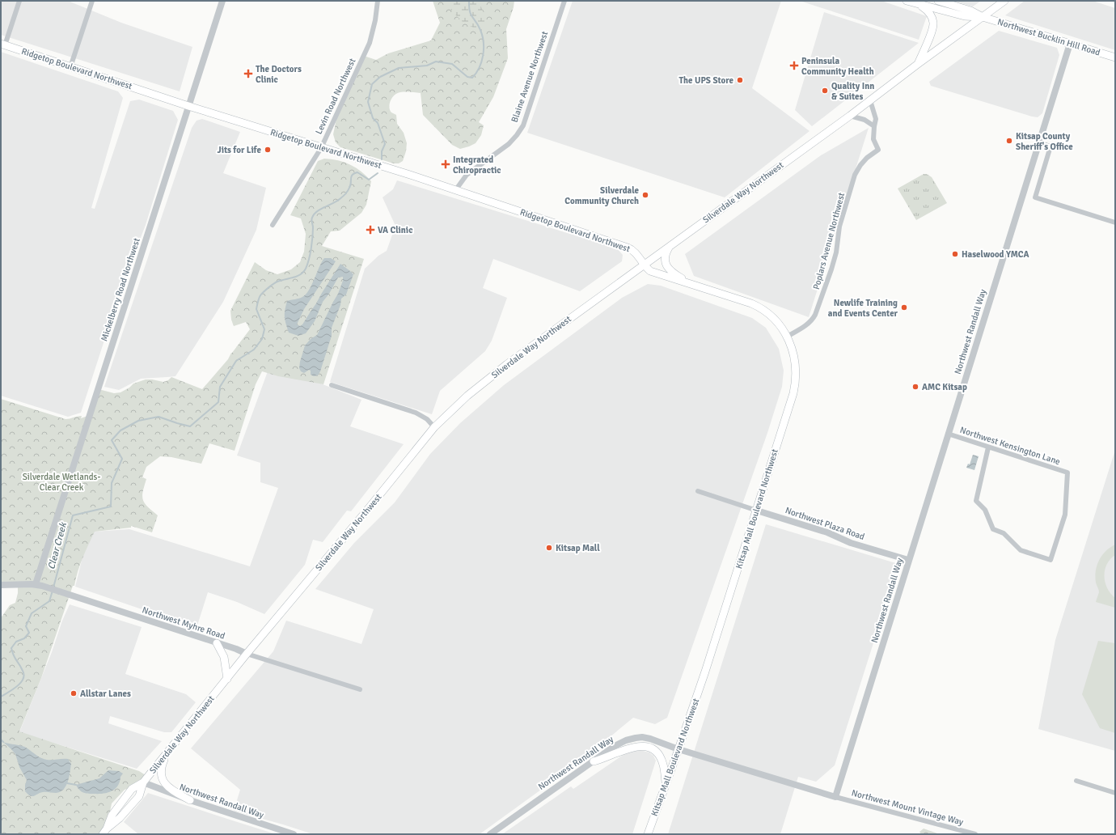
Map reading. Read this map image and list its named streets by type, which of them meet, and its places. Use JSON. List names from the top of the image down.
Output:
{
  "streets": {
    "main road": [
      "Northwest Bucklin Hill Road",
      "Ridgetop Boulevard Northwest",
      "Silverdale Way Northwest",
      "Kitsap Mall Boulevard Northwest"
    ],
    "street": [
      "Blaine Avenue Northwest",
      "Levin Road Northwest",
      "Poplars Avenue Northwest",
      "Mickelberry Road Northwest",
      "Northwest Randall Way",
      "Northwest Kensington Lane",
      "Northwest Plaza Road",
      "Northwest Myhre Road",
      "Northwest Mount Vintage Way"
    ]
  },
  "crossings": [
    ["Northwest Bucklin Hill Road", "Silverdale Way Northwest"],
    ["Northwest Bucklin Hill Road", "Northwest Randall Way"],
    ["Ridgetop Boulevard Northwest", "Blaine Avenue Northwest"],
    ["Ridgetop Boulevard Northwest", "Levin Road Northwest"],
    ["Ridgetop Boulevard Northwest", "Silverdale Way Northwest"],
    ["Ridgetop Boulevard Northwest", "Mickelberry Road Northwest"],
    ["Ridgetop Boulevard Northwest", "Kitsap Mall Boulevard Northwest"],
    ["Silverdale Way Northwest", "Poplars Avenue Northwest"],
    ["Silverdale Way Northwest", "Northwest Randall Way"],
    ["Silverdale Way Northwest", "Kitsap Mall Boulevard Northwest"],
    ["Silverdale Way Northwest", "Northwest Myhre Road"],
    ["Poplars Avenue Northwest", "Kitsap Mall Boulevard Northwest"],
    ["Mickelberry Road Northwest", "Northwest Myhre Road"],
    ["Northwest Randall Way", "Northwest Kensington Lane"],
    ["Northwest Randall Way", "Kitsap Mall Boulevard Northwest"],
    ["Northwest Randall Way", "Northwest Plaza Road"],
    ["Northwest Randall Way", "Northwest Mount Vintage Way"],
    ["Kitsap Mall Boulevard Northwest", "Northwest Plaza Road"]
  ],
  "water": ["Clear Creek"],
  "parks": ["Silverdale Wetlands- Clear Creek"],
  "places": {
    "health": [
      "Peninsula Community Health",
      "The Doctors Clinic",
      "Integrated Chiropractic",
      "VA Clinic"
    ],
    "other": [
      "The UPS Store",
      "Quality Inn & Suites",
      "Kitsap County Sheriff's Office",
      "Jits for Life",
      "Silverdale Community Church",
      "Haselwood YMCA",
      "Newlife Training and Events Center",
      "AMC Kitsap",
      "Kitsap Mall",
      "Allstar Lanes"
    ]
  }
}
